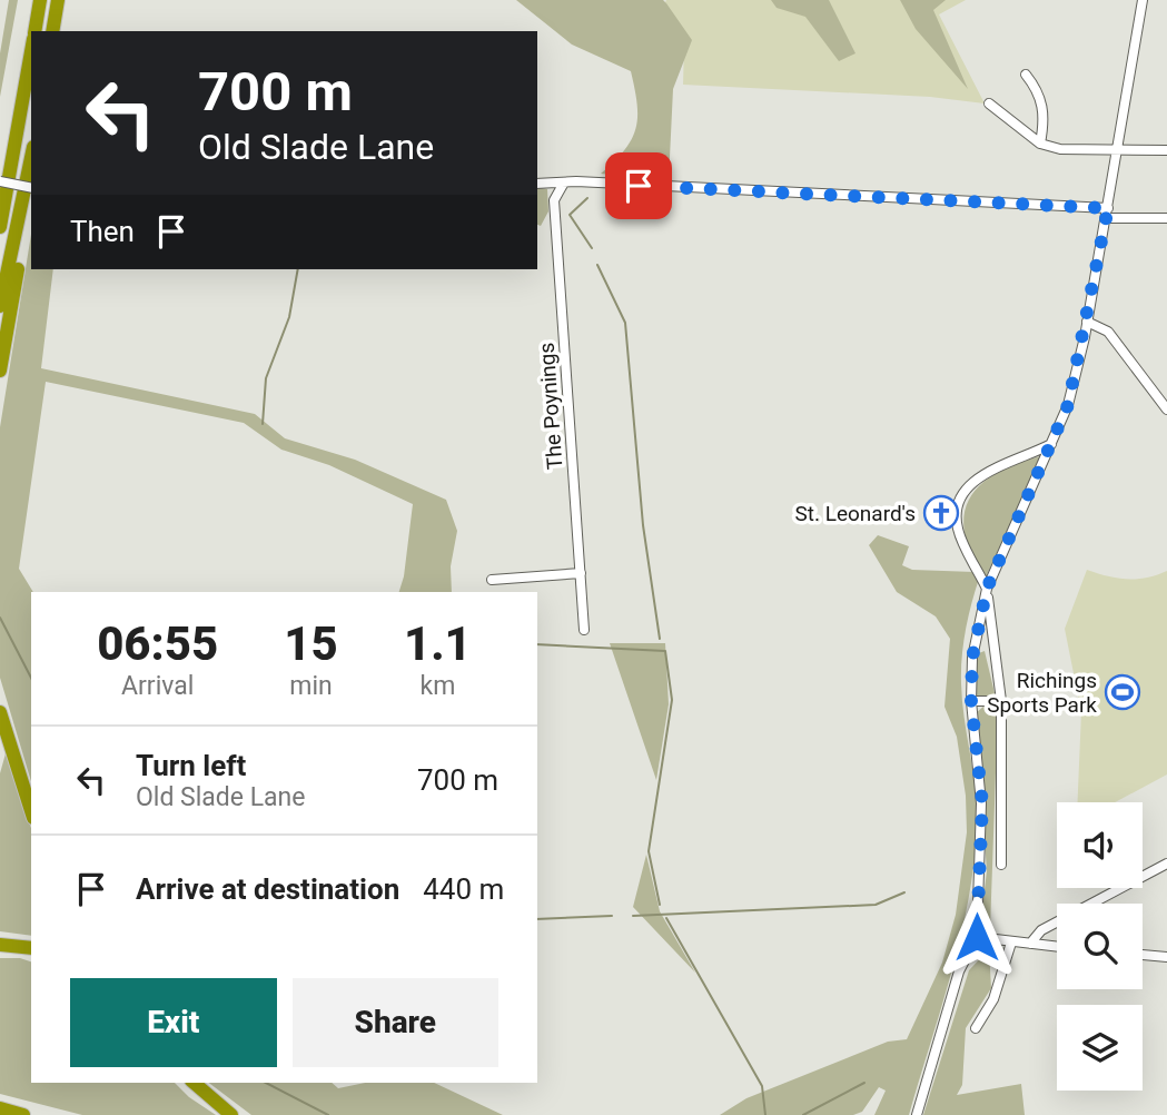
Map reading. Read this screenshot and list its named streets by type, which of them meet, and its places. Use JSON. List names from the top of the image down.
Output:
{
  "streets": {
    "street": ["The Poynings"]
  },
  "places": {
    "church": ["St. Leonard's"],
    "sports": ["Richings Sports Park"]
  },
  "page": {
    "turn": ["700 m", "Old Slade Lane"],
    "then": "Then",
    "eta": [
      "06:55",
      "Arrival",
      "15",
      "min",
      "1.1",
      "km"
    ],
    "list": [
      {
        "name": "Turn left",
        "note": "Old Slade Lane",
        "value": "700 m"
      },
      {
        "name": "Arrive at destination",
        "value": "440 m"
      }
    ],
    "buttons": ["Exit", "Share"]
  }
}
